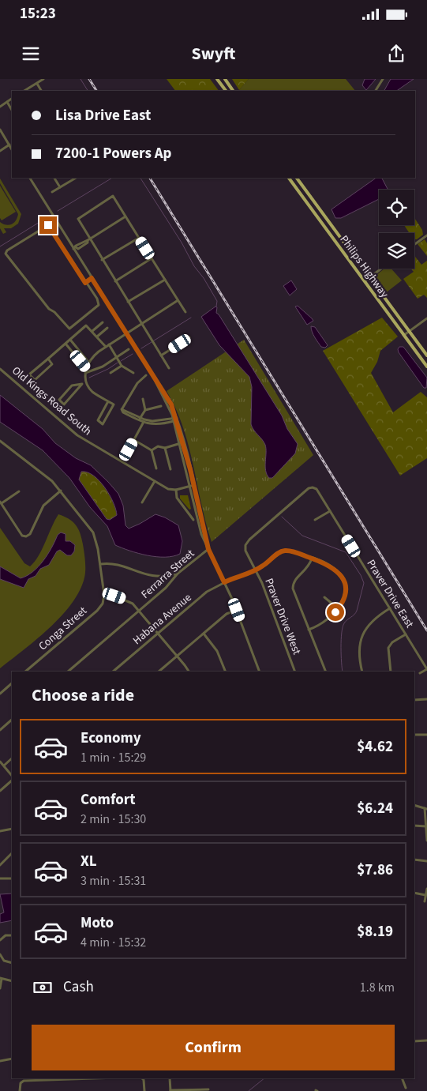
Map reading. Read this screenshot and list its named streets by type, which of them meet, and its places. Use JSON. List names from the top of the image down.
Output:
{
  "streets": {
    "main road": ["Philips Highway"],
    "street": [
      "Old Kings Road South",
      "Ferrarra Street",
      "Praver Drive East",
      "Praver Drive West",
      "Habana Avenue",
      "Conga Street"
    ]
  },
  "crossings": [
    ["Praver Drive East", "Praver Drive West"],
    ["Praver Drive West", "Habana Avenue"]
  ],
  "page": {
    "status": "15:23",
    "header": "Swyft",
    "banner": ["Lisa Drive East", "7200-1 Powers Ap"],
    "heading": "Choose a ride",
    "list": [
      {
        "name": "Economy",
        "note": "1 min · 15:29",
        "value": "$4.62"
      },
      {
        "name": "Comfort",
        "note": "2 min · 15:30",
        "value": "$6.24"
      },
      {
        "name": "XL",
        "note": "3 min · 15:31",
        "value": "$7.86"
      },
      {
        "name": "Moto",
        "note": "4 min · 15:32",
        "value": "$8.19"
      }
    ],
    "pay": ["Cash", "1.8 km"],
    "buttons": "Confirm"
  }
}
